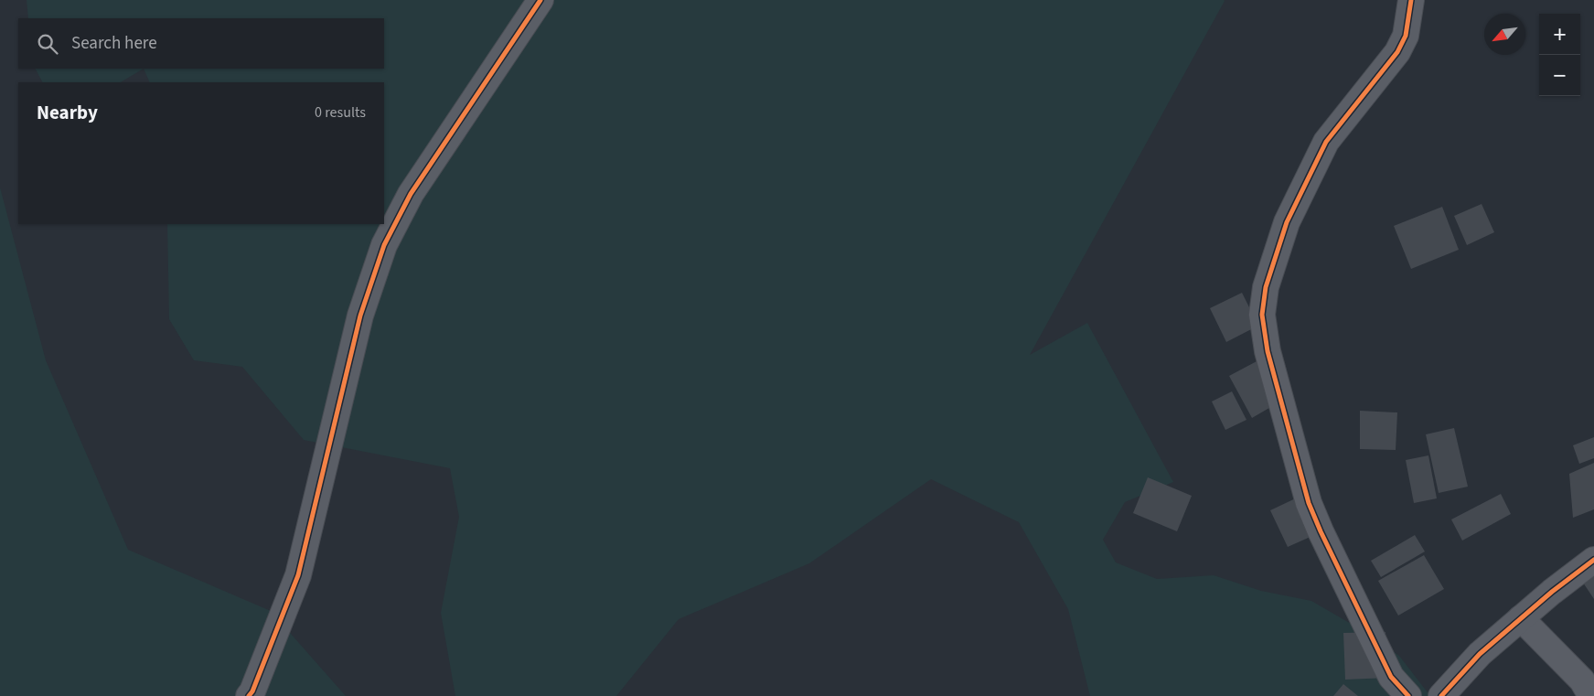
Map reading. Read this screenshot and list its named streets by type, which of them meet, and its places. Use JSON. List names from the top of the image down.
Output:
{
  "north": "bottom left",
  "page": {
    "map_buttons": ["+", "−"],
    "search": "Search here",
    "heading": ["Nearby", "0 results"]
  }
}
